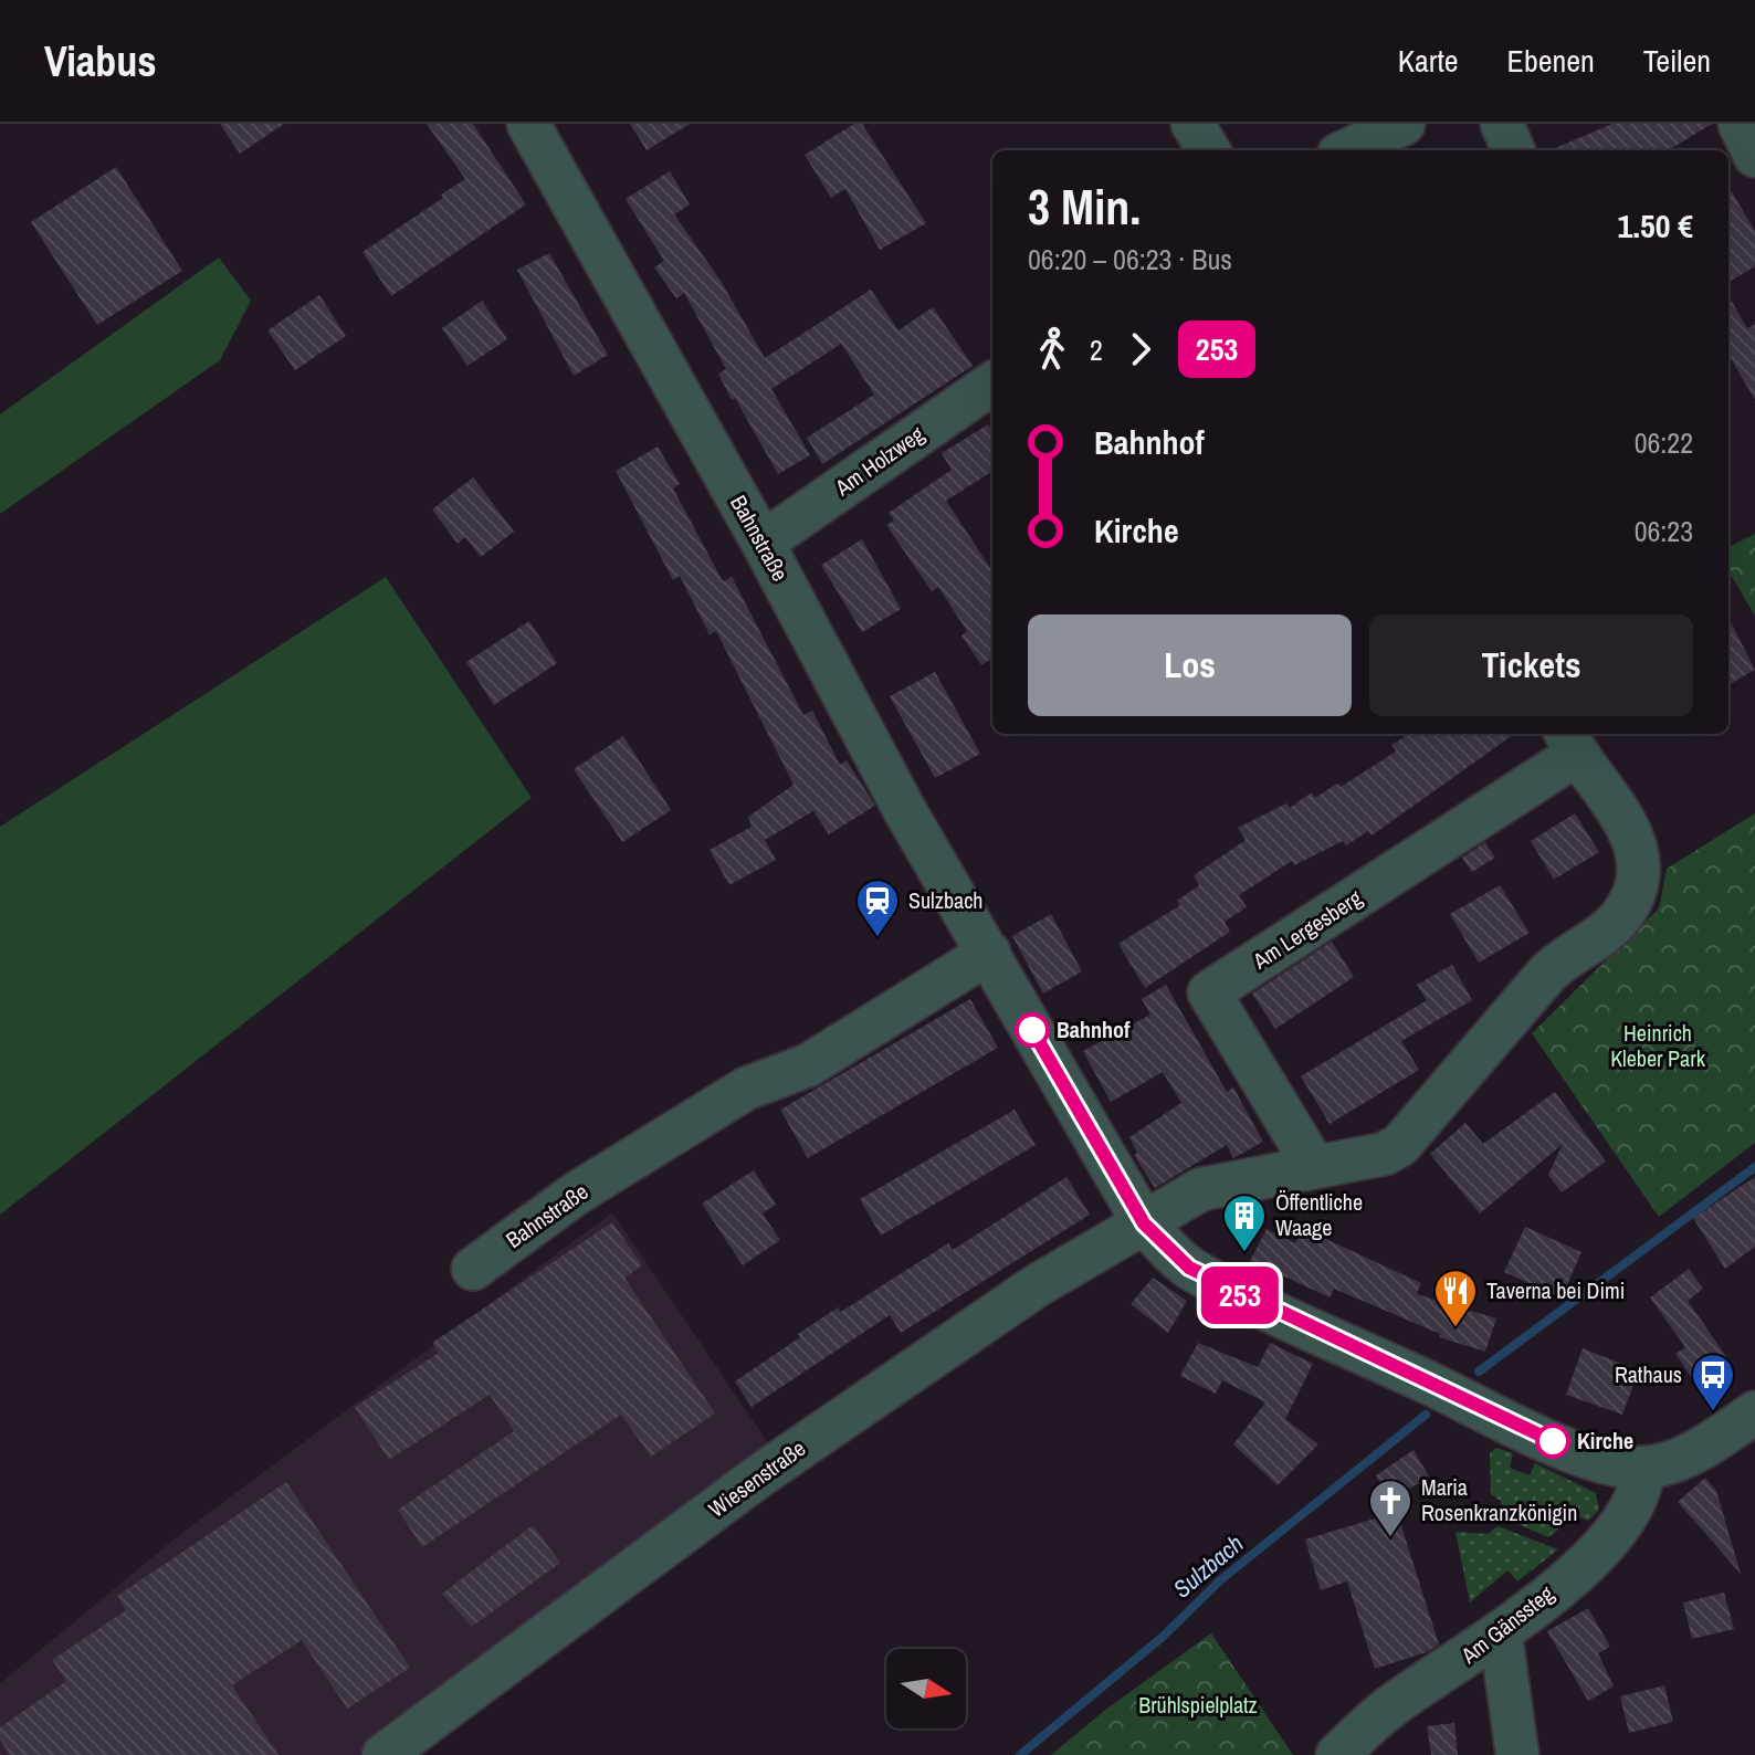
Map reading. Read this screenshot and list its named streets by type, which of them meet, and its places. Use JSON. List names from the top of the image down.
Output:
{
  "streets": {
    "street": [
      "Am Holzweg",
      "Bahnstraße",
      "Am Lergesberg",
      "Wiesenstraße",
      "Am Gänssteg"
    ]
  },
  "crossings": [
    ["Am Holzweg", "Bahnstraße"],
    ["Bahnstraße", "Am Lergesberg"],
    ["Bahnstraße", "Wiesenstraße"],
    ["Bahnstraße", "Am Gänssteg"],
    ["Am Lergesberg", "Wiesenstraße"]
  ],
  "water": ["Sulzbach"],
  "parks": ["Heinrich Kleber Park", "Brühlspielplatz"],
  "places": {
    "station": ["Sulzbach"],
    "other": ["Bahnhof", "Kirche"],
    "building": ["Öffentliche Waage"],
    "restaurant": ["Taverna bei Dimi"],
    "bus stop": ["Rathaus"],
    "church": ["Maria Rosenkranzkönigin"]
  },
  "lines": ["bus line 253"],
  "north": "right",
  "page": {
    "header": "Viabus",
    "nav": ["Karte", "Ebenen", "Teilen"],
    "on_map": "253",
    "heading": ["3 Min.", "06:20 – 06:23 · Bus", "1.50 €"],
    "legs": ["2", "253"],
    "list": [
      {
        "name": "Bahnhof",
        "value": "06:22"
      },
      {
        "name": "Kirche",
        "value": "06:23"
      }
    ],
    "buttons": ["Los", "Tickets"]
  }
}
